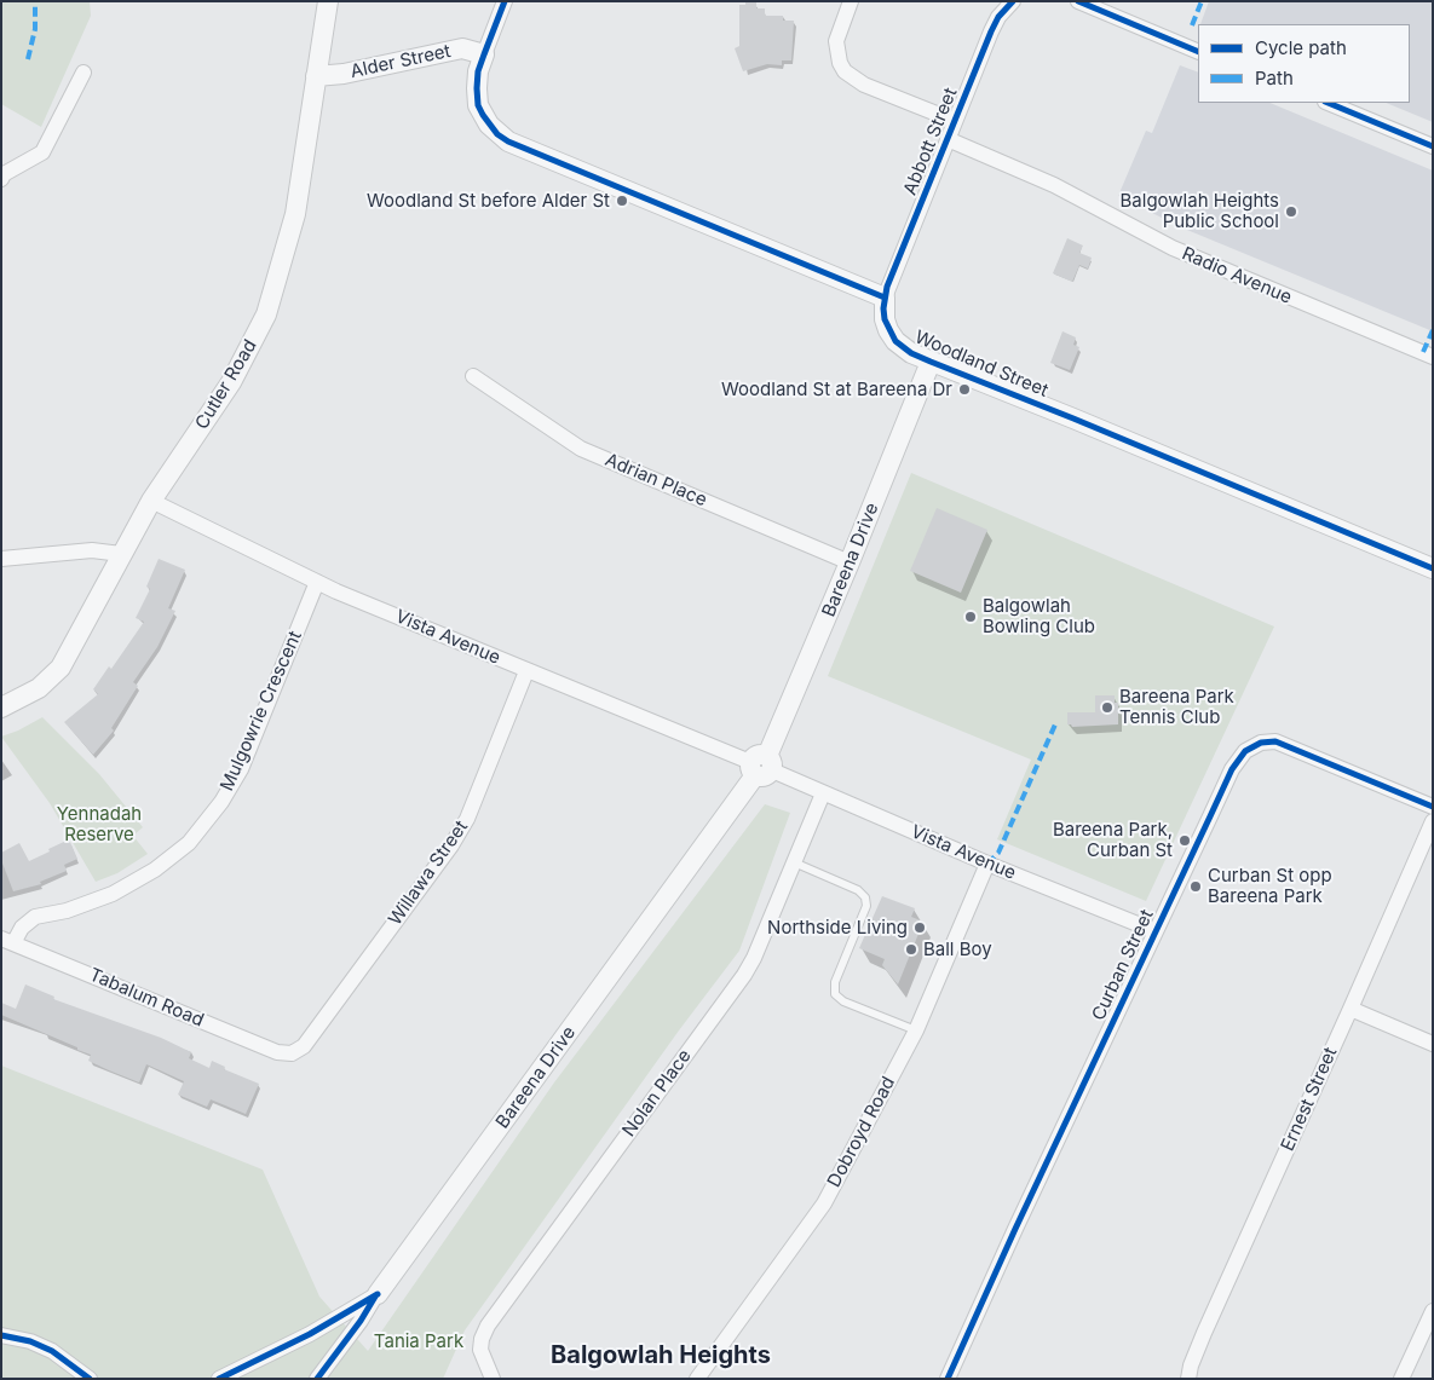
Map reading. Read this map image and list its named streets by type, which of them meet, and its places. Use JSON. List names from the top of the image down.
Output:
{
  "streets": {
    "street": [
      "Alder Street",
      "Abbott Street",
      "Radio Avenue",
      "Woodland Street",
      "Cutler Road",
      "Adrian Place",
      "Bareena Drive",
      "Vista Avenue",
      "Mulgowrie Crescent",
      "Willawa Street",
      "Curban Street",
      "Tabalum Road",
      "Nolan Place",
      "Ernest Street",
      "Dobroyd Road"
    ]
  },
  "crossings": [
    ["Alder Street", "Cutler Road"],
    ["Abbott Street", "Radio Avenue"],
    ["Abbott Street", "Woodland Street"],
    ["Woodland Street", "Bareena Drive"],
    ["Cutler Road", "Vista Avenue"],
    ["Adrian Place", "Bareena Drive"],
    ["Bareena Drive", "Vista Avenue"],
    ["Vista Avenue", "Mulgowrie Crescent"],
    ["Vista Avenue", "Willawa Street"],
    ["Vista Avenue", "Curban Street"],
    ["Vista Avenue", "Nolan Place"],
    ["Vista Avenue", "Dobroyd Road"],
    ["Mulgowrie Crescent", "Tabalum Road"],
    ["Willawa Street", "Tabalum Road"]
  ],
  "districts": ["Balgowlah Heights"],
  "parks": ["Yennadah Reserve", "Tania Park"],
  "places": [
    "Woodland St before Alder St",
    "Balgowlah Heights Public School",
    "Woodland St at Bareena Dr",
    "Balgowlah Bowling Club",
    "Bareena Park Tennis Club",
    "Bareena Park, Curban St",
    "Curban St opp Bareena Park",
    "Northside Living",
    "Ball Boy"
  ],
  "legend": ["Cycle path", "Path"]
}
